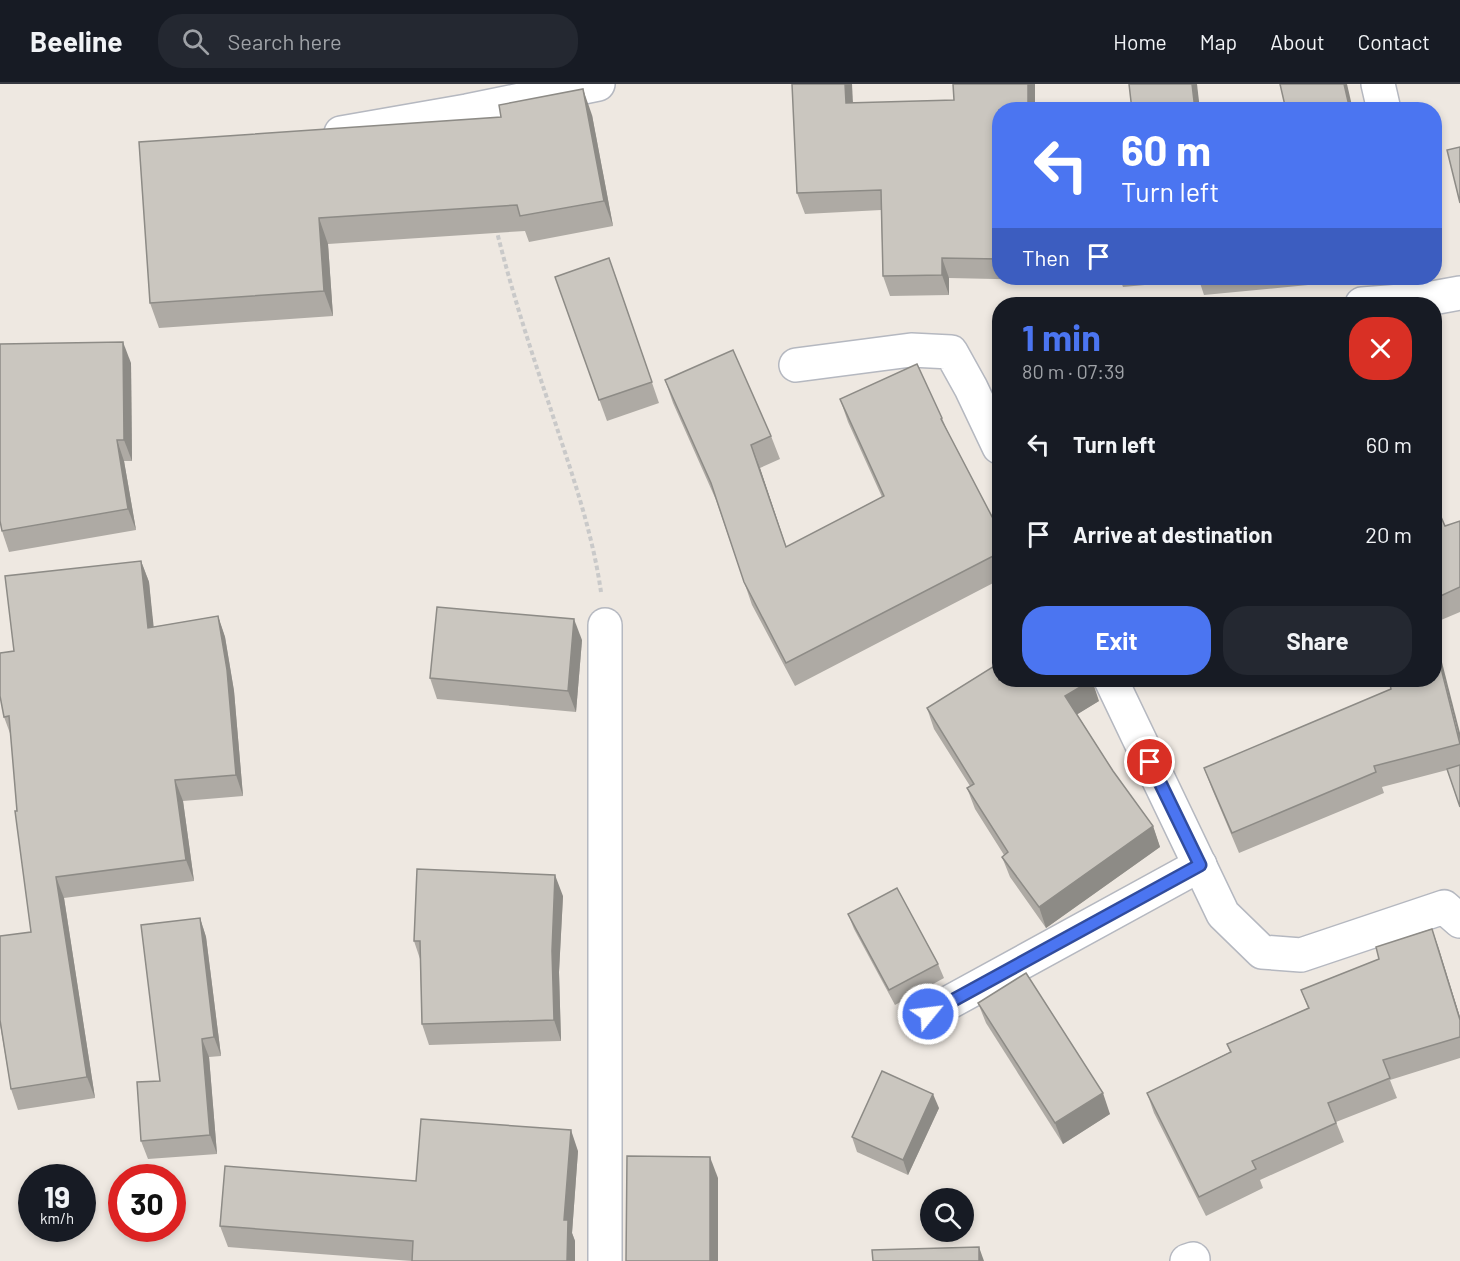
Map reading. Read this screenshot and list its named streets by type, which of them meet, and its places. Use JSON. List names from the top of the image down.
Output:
{
  "page": {
    "header": "Beeline",
    "search": "Search here",
    "nav": [
      "Home",
      "Map",
      "About",
      "Contact"
    ],
    "turn": ["60 m", "Turn left"],
    "then": "Then",
    "heading": ["1 min", "80 m · 07:39"],
    "list": [
      {
        "name": "Turn left",
        "value": "60 m"
      },
      {
        "name": "Arrive at destination",
        "value": "20 m"
      }
    ],
    "buttons": ["Exit", "Share"],
    "speed": "19 km/h",
    "limit": "30"
  }
}
